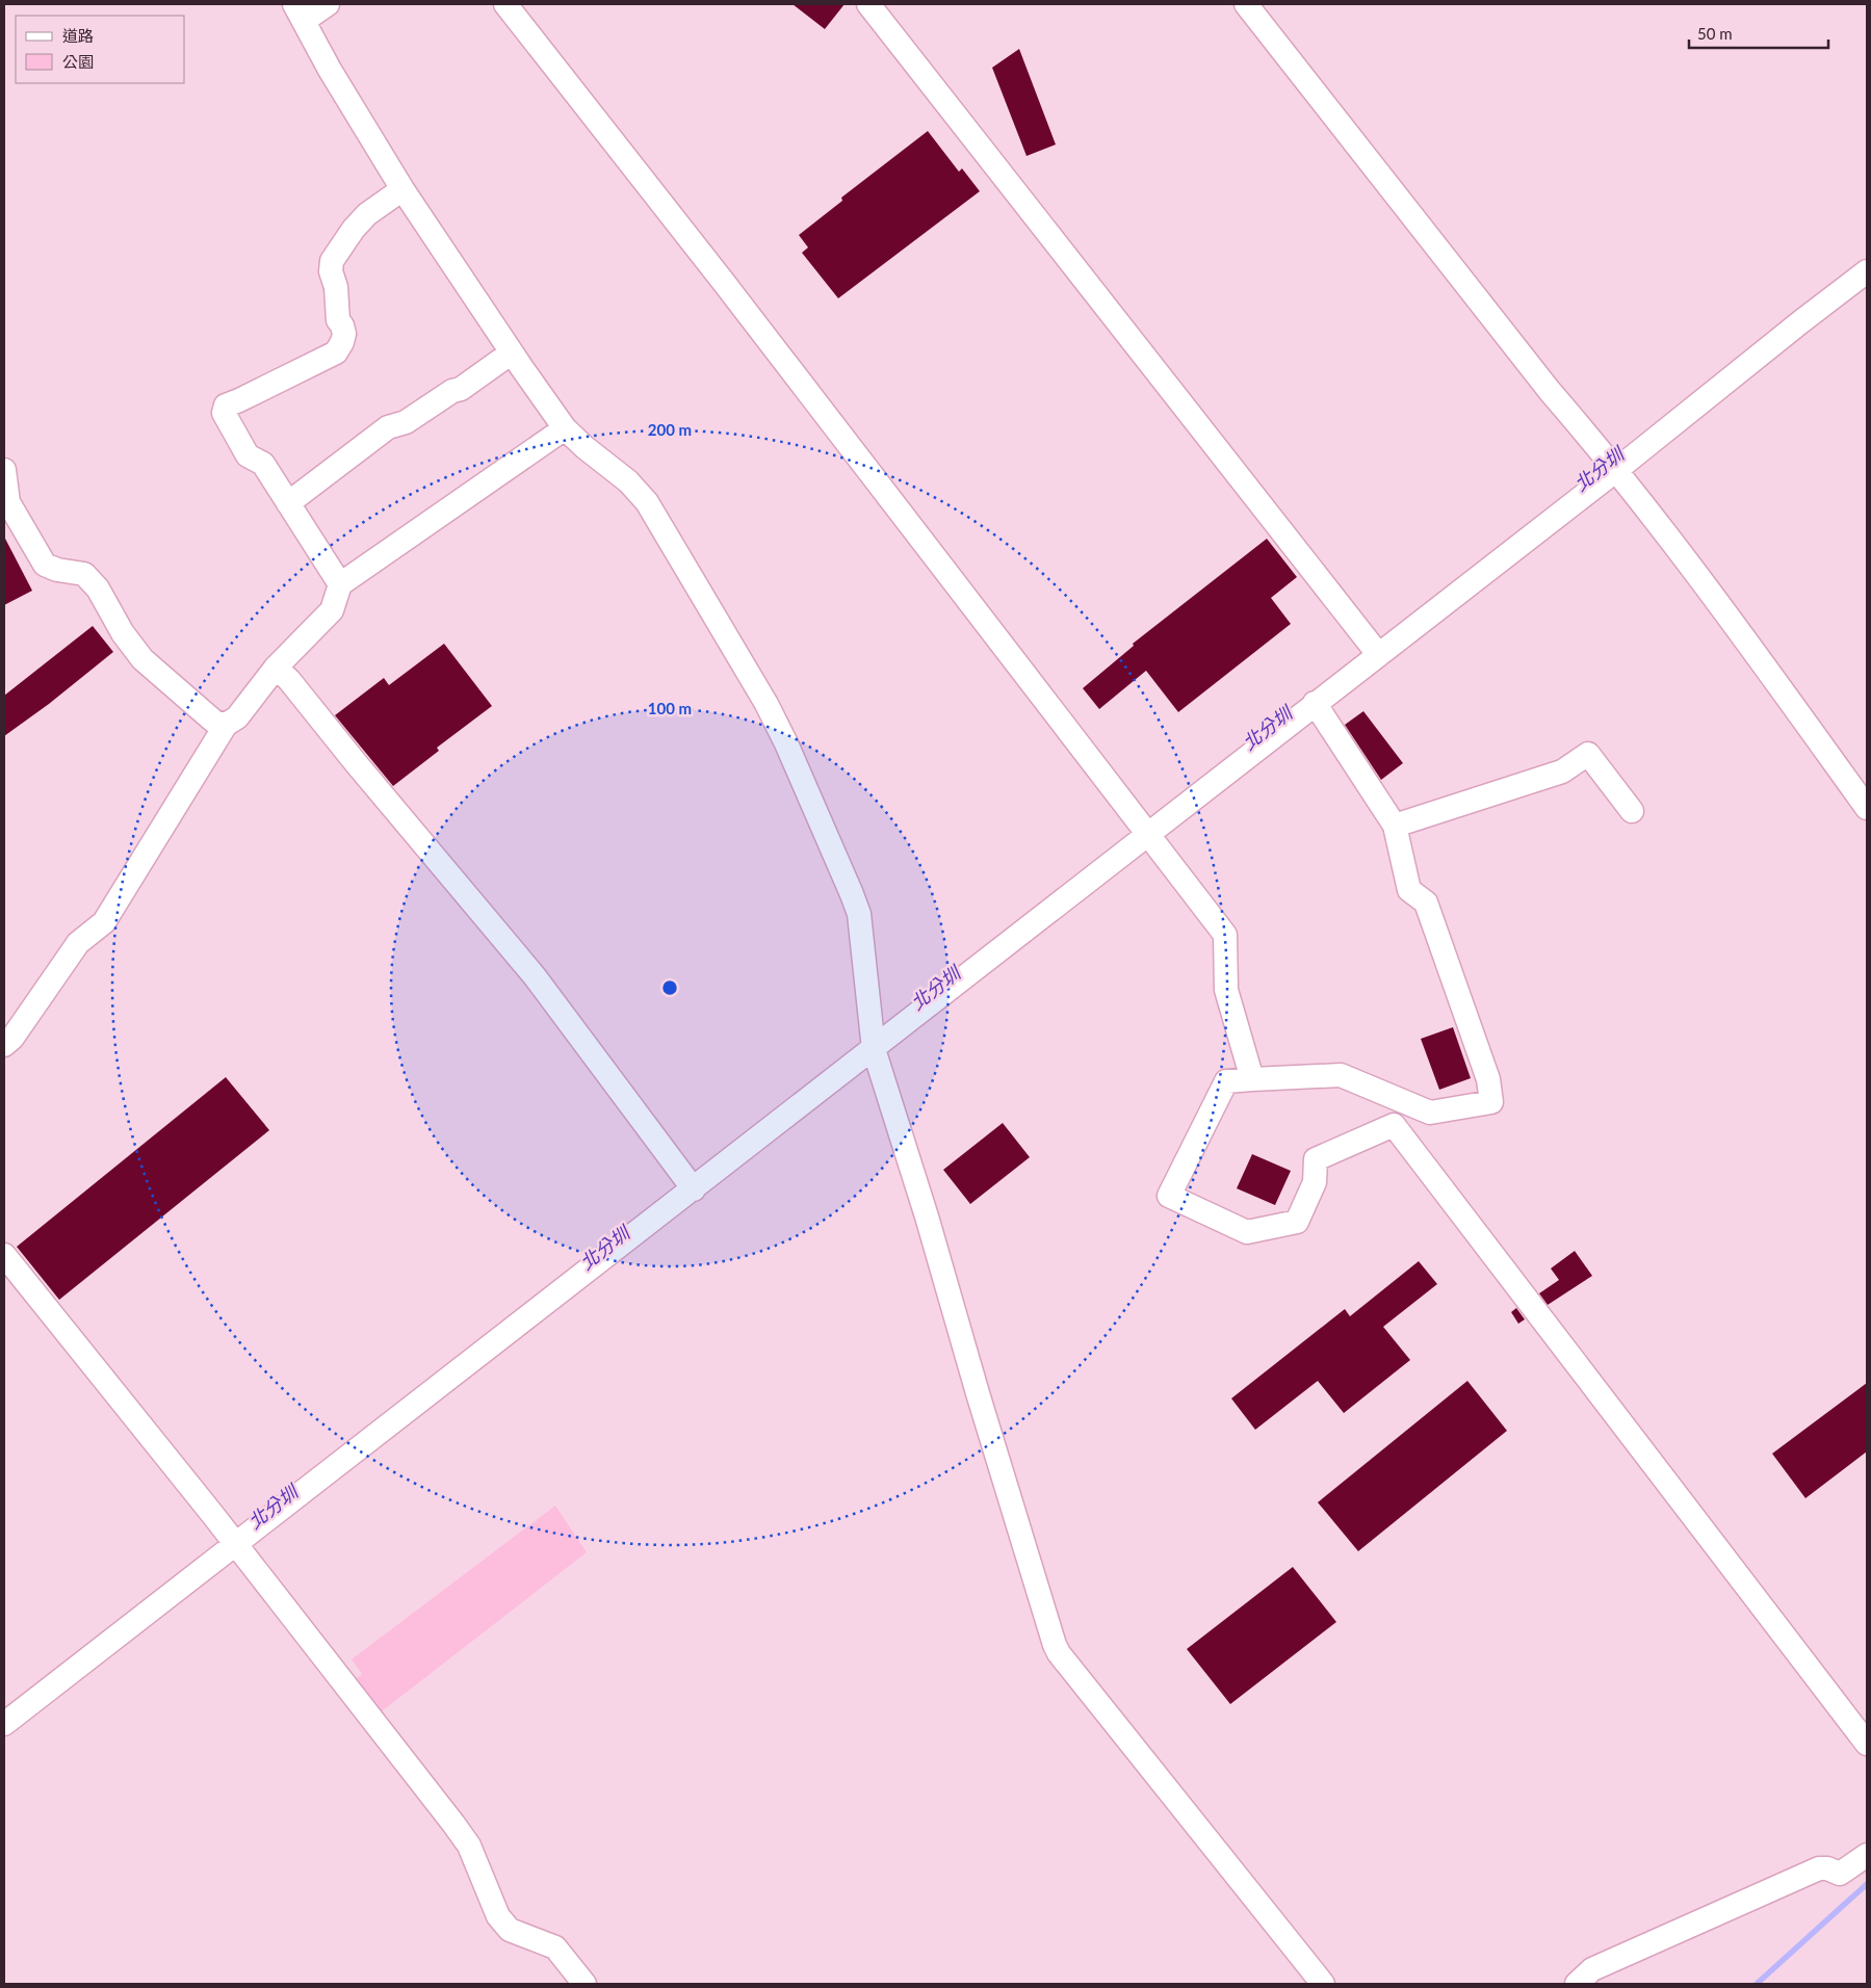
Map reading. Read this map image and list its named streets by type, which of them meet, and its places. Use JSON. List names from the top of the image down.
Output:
{
  "water": ["北分圳"],
  "legend": ["道路", "公園"],
  "scale_bar": "50 m",
  "rings": ["200 m", "100 m"]
}
